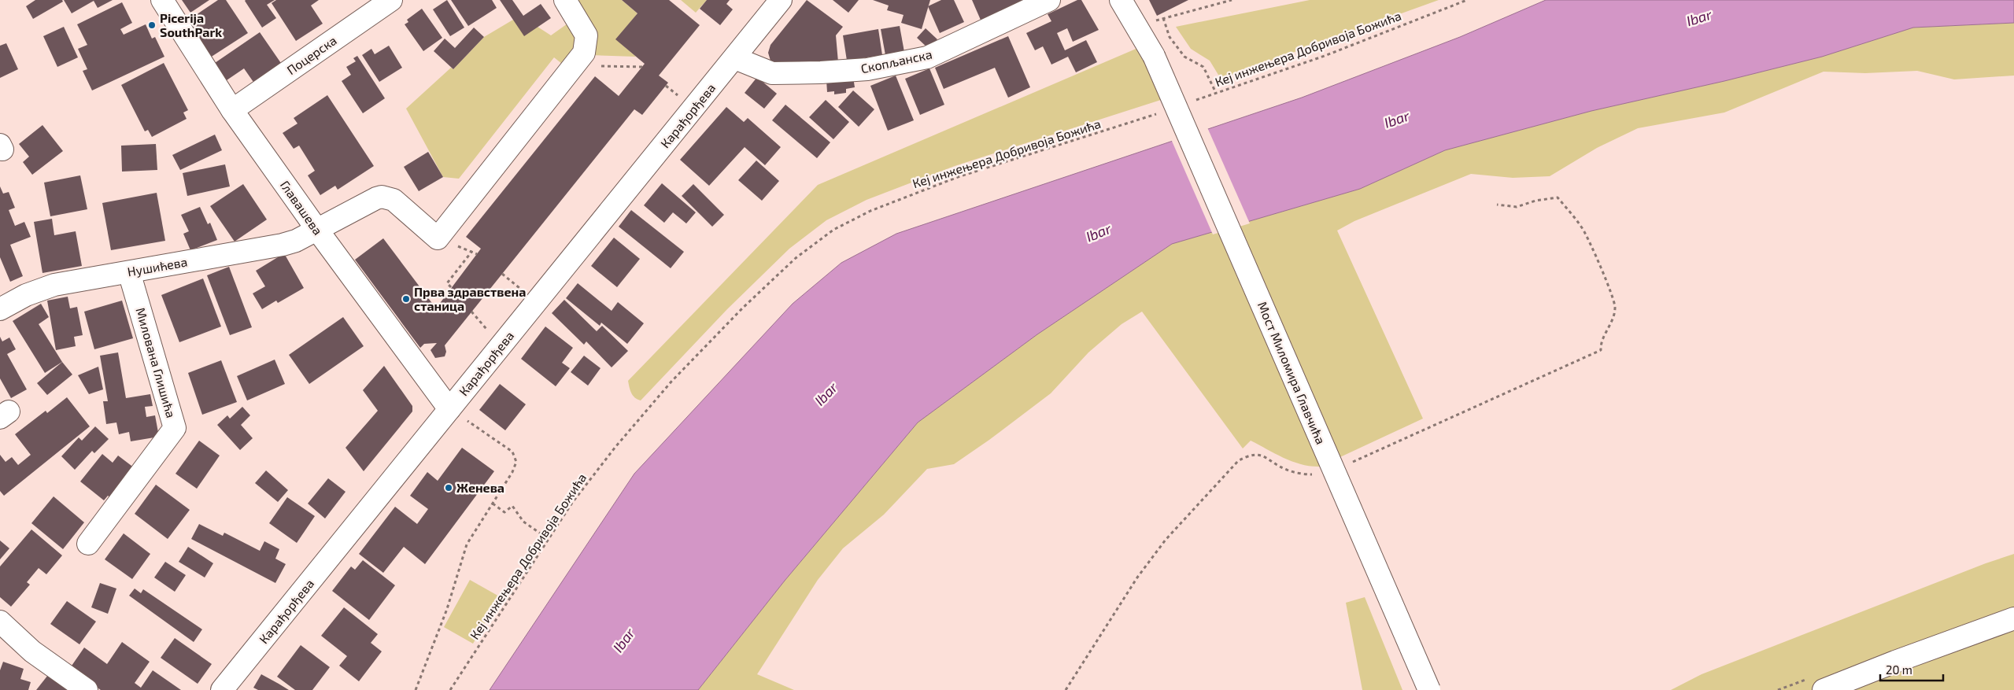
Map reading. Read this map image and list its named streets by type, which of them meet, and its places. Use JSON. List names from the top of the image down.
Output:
{
  "streets": {
    "street": [
      "Поцерска",
      "Скопљанска",
      "Карађорђева",
      "Главашева",
      "Нушићева",
      "Милована Глишића",
      "Мост Миломира Главчића"
    ],
    "path": ["Кеј инжењера Добривоја Божића"]
  },
  "crossings": [
    ["Поцерска", "Главашева"],
    ["Скопљанска", "Карађорђева"],
    ["Карађорђева", "Главашева"],
    ["Главашева", "Нушићева"],
    ["Нушићева", "Милована Глишића"]
  ],
  "water": ["Ibar"],
  "places": ["Picerija SouthPark", "Прва здравствена станица", "Женева"],
  "scale_bar": "20 m"
}
